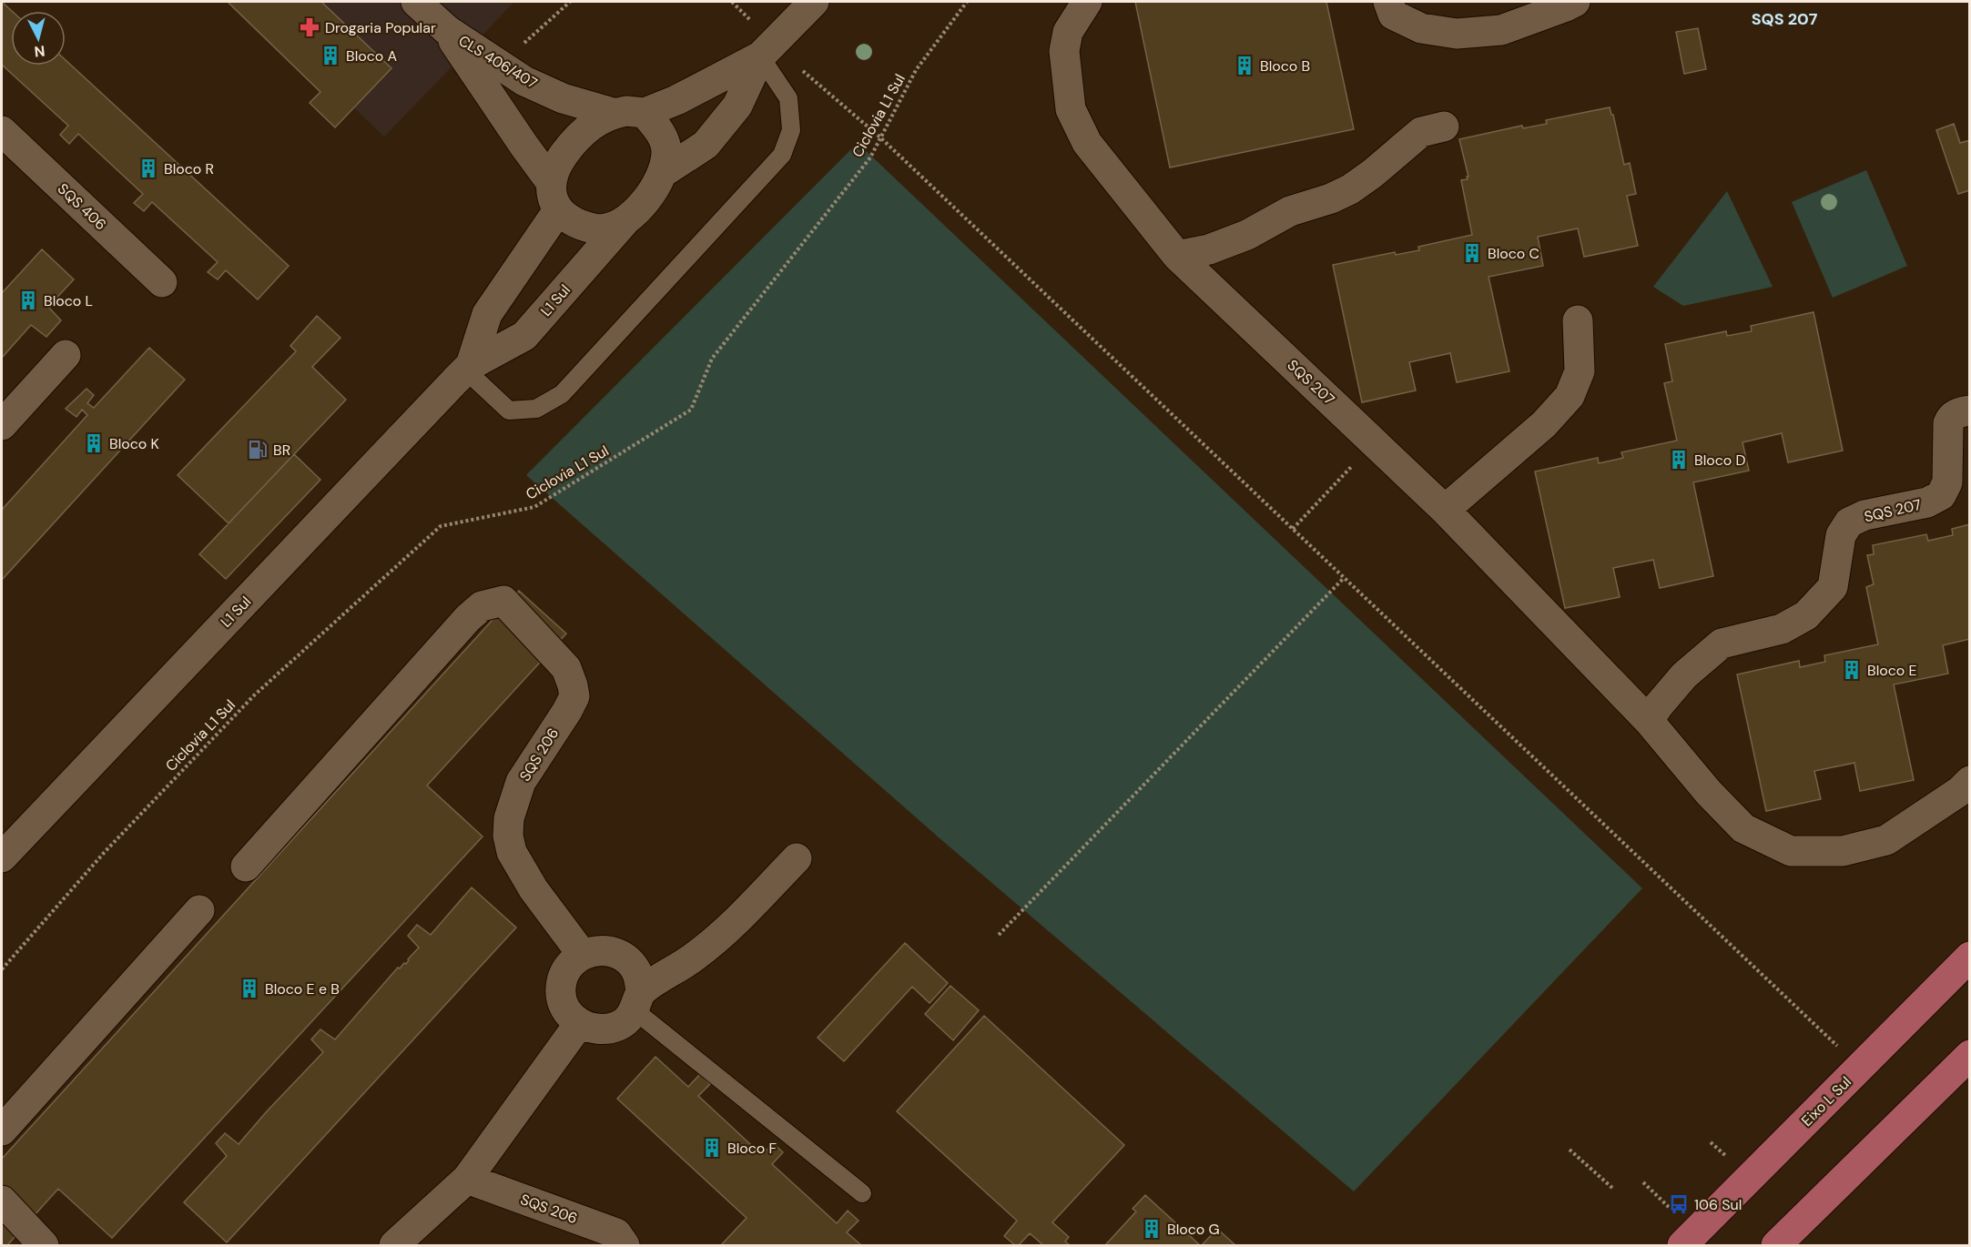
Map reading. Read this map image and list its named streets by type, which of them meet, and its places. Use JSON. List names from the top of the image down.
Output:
{
  "streets": {
    "main road": ["Eixo L Sul"],
    "street": [
      "CLS 406/407",
      "SQS 406",
      "L1 Sul",
      "SQS 207",
      "SQS 206"
    ],
    "path": ["Ciclovia L1 Sul"]
  },
  "crossings": [
    ["CLS 406/407", "L1 Sul"]
  ],
  "districts": ["SQS 207"],
  "places": {
    "pharmacy": ["Drogaria Popular"],
    "building": [
      "Bloco A",
      "Bloco B",
      "Bloco R",
      "Bloco C",
      "Bloco L",
      "Bloco K",
      "Bloco D",
      "Bloco E",
      "Bloco E e B",
      "Bloco F",
      "Bloco G"
    ],
    "fuel station": ["BR"],
    "bus stop": ["106 Sul"]
  },
  "north": "bottom"
}
